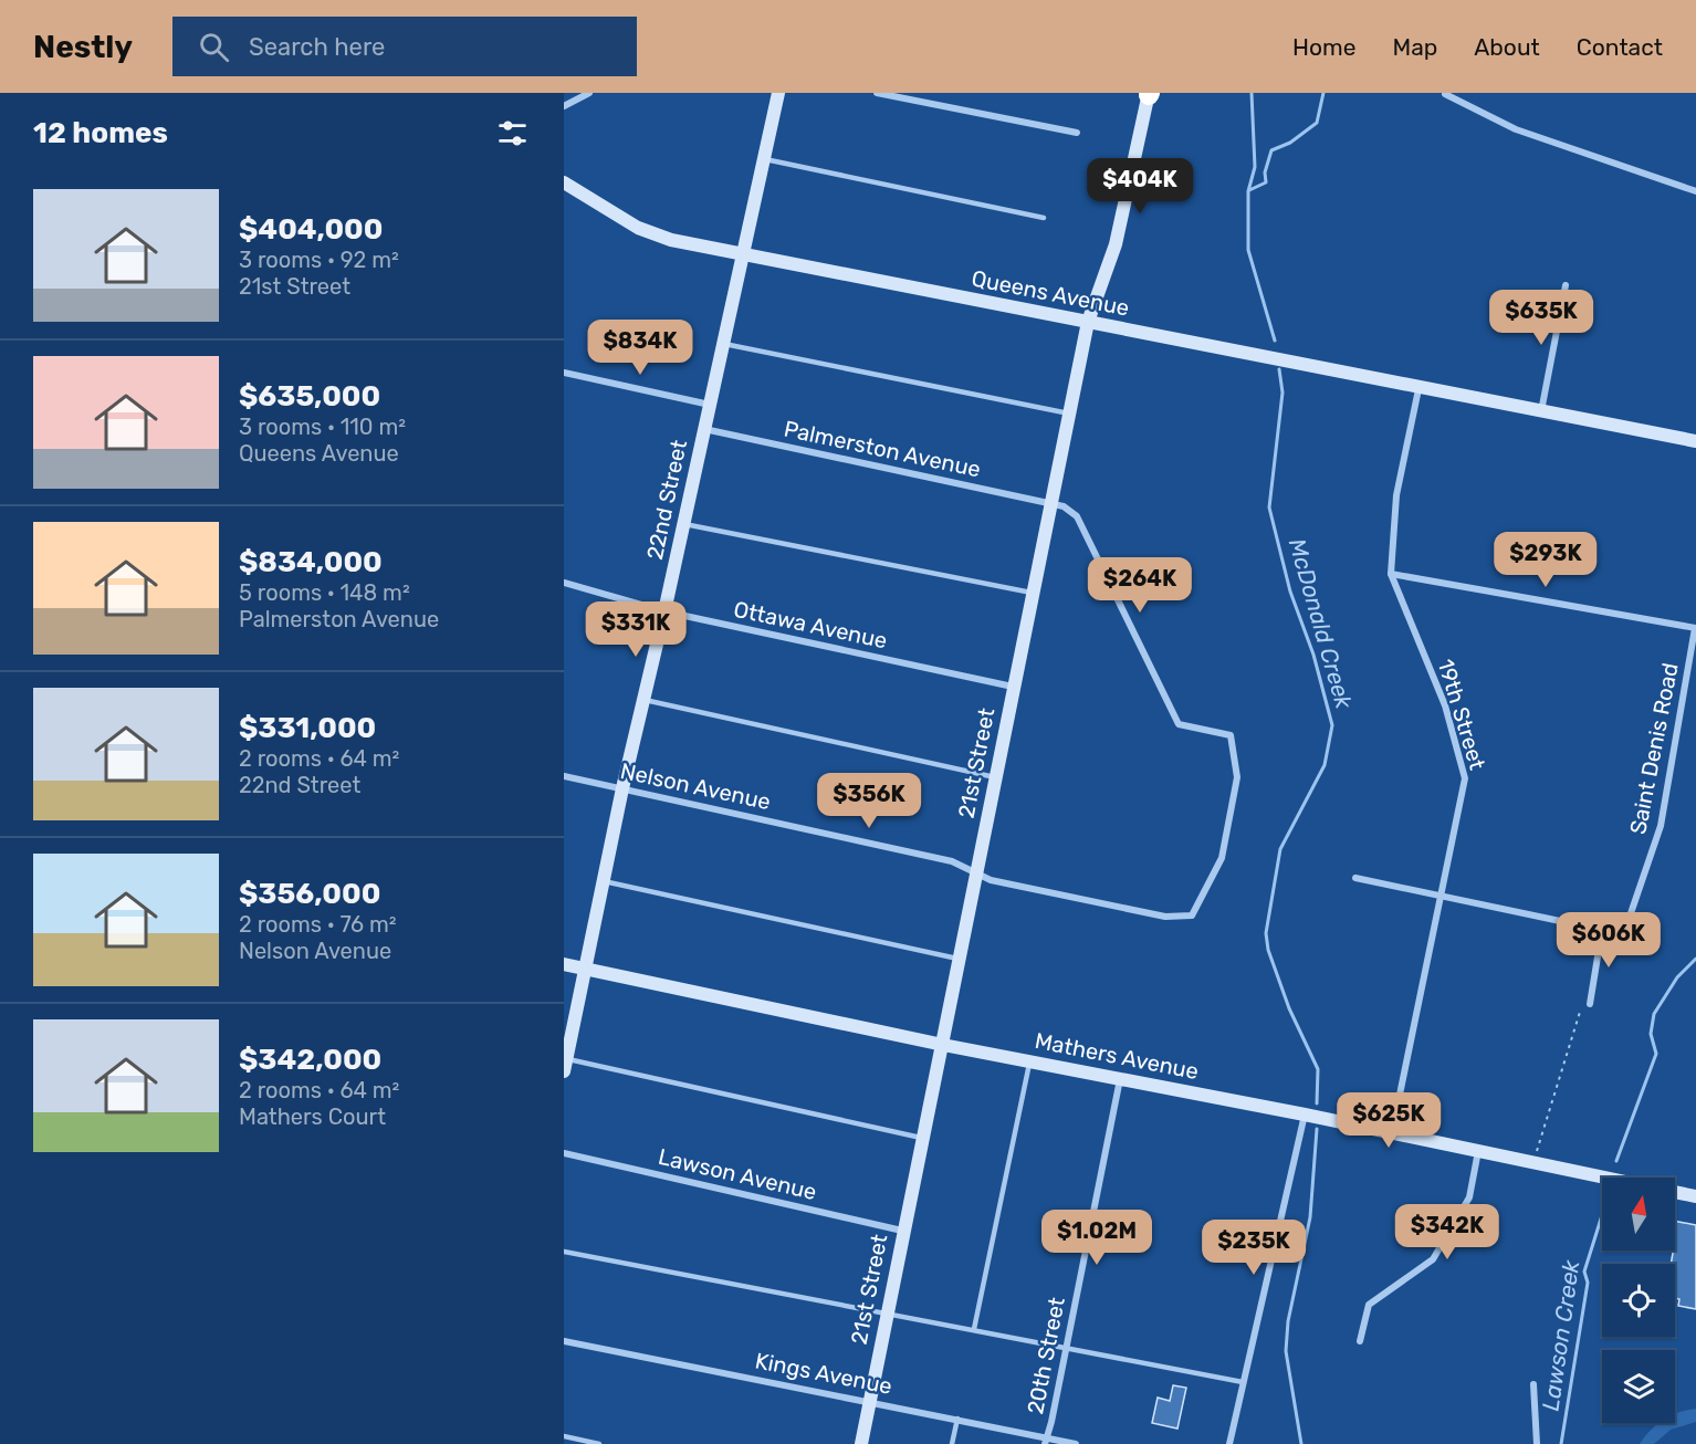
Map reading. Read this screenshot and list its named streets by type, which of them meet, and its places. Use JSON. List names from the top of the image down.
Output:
{
  "streets": {
    "street": [
      "Queens Avenue",
      "Palmerston Avenue",
      "22nd Street",
      "Ottawa Avenue",
      "19th Street",
      "Saint Denis Road",
      "21st Street",
      "Nelson Avenue",
      "Mathers Avenue",
      "Lawson Avenue",
      "20th Street",
      "Kings Avenue"
    ]
  },
  "crossings": [
    ["Queens Avenue", "22nd Street"],
    ["Queens Avenue", "19th Street"],
    ["Queens Avenue", "21st Street"],
    ["Palmerston Avenue", "22nd Street"],
    ["Palmerston Avenue", "21st Street"],
    ["Palmerston Avenue", "Nelson Avenue"],
    ["22nd Street", "Ottawa Avenue"],
    ["22nd Street", "Nelson Avenue"],
    ["22nd Street", "Mathers Avenue"],
    ["Ottawa Avenue", "21st Street"],
    ["19th Street", "Mathers Avenue"],
    ["21st Street", "Nelson Avenue"],
    ["21st Street", "Mathers Avenue"],
    ["21st Street", "Lawson Avenue"],
    ["21st Street", "Kings Avenue"],
    ["Mathers Avenue", "20th Street"],
    ["20th Street", "Kings Avenue"]
  ],
  "water": ["McDonald Creek", "Lawson Creek"],
  "north": "top",
  "page": {
    "header": "Nestly",
    "search": "Search here",
    "nav": [
      "Home",
      "Map",
      "About",
      "Contact"
    ],
    "heading": "12 homes",
    "price": [
      "$404K",
      "$635K",
      "$834K",
      "$293K",
      "$264K",
      "$331K",
      "$356K",
      "$606K",
      "$625K",
      "$342K",
      "$1.02M",
      "$235K"
    ],
    "list": [
      {
        "name": "$404,000",
        "note": "3 rooms · 92 m² · 21st Street"
      },
      {
        "name": "$635,000",
        "note": "3 rooms · 110 m² · Queens Avenue"
      },
      {
        "name": "$834,000",
        "note": "5 rooms · 148 m² · Palmerston Avenue"
      },
      {
        "name": "$331,000",
        "note": "2 rooms · 64 m² · 22nd Street"
      },
      {
        "name": "$356,000",
        "note": "2 rooms · 76 m² · Nelson Avenue"
      },
      {
        "name": "$342,000",
        "note": "2 rooms · 64 m² · Mathers Court"
      }
    ]
  }
}
